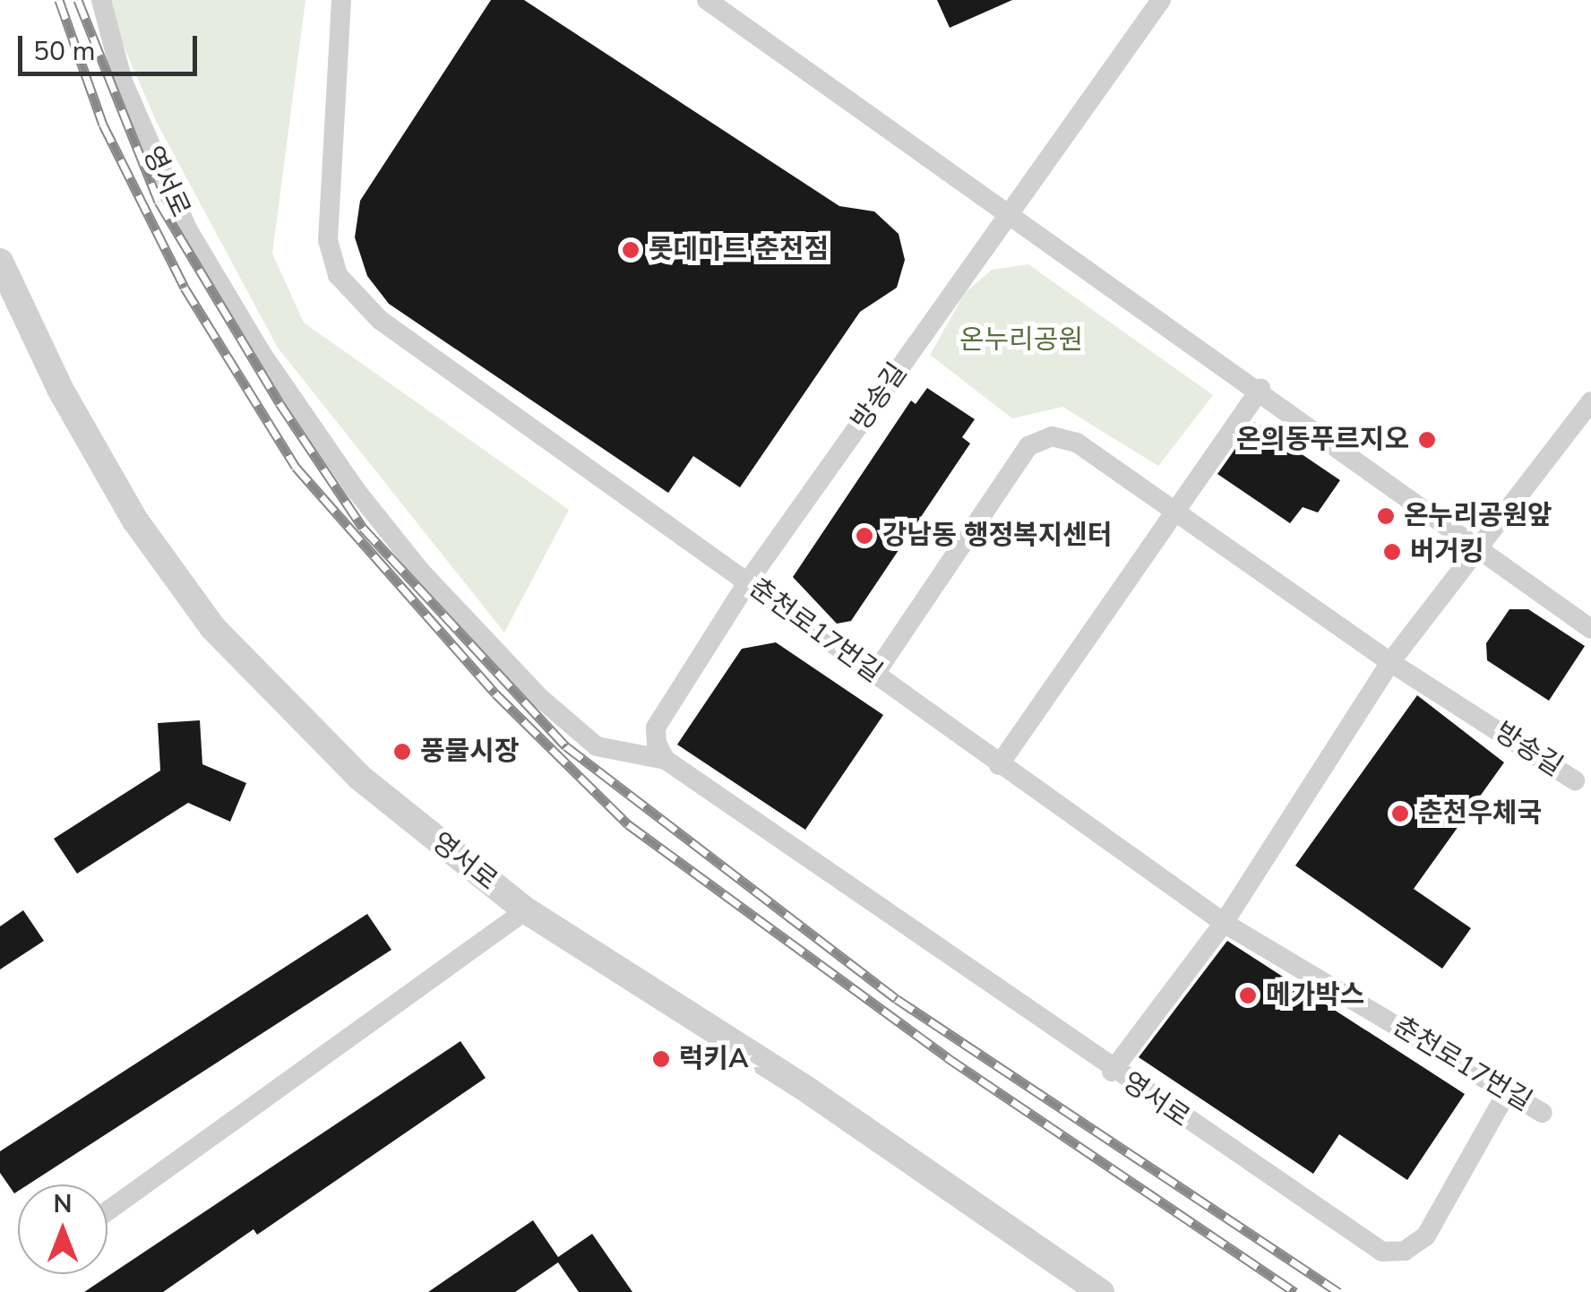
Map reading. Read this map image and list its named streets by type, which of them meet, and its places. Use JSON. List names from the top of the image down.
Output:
{
  "streets": {
    "street": ["영서로", "방송길", "춘천로17번길"]
  },
  "crossings": [
    ["영서로", "춘천로17번길"],
    ["방송길", "춘천로17번길"]
  ],
  "parks": ["온누리공원"],
  "places": [
    "롯데마트 춘천점",
    "온의동푸르지오",
    "온누리공원앞",
    "강남동 행정복지센터",
    "버거킹",
    "풍물시장",
    "춘천우체국",
    "메가박스",
    "럭키A"
  ],
  "scale_bar": "50 m",
  "north": "top"
}
